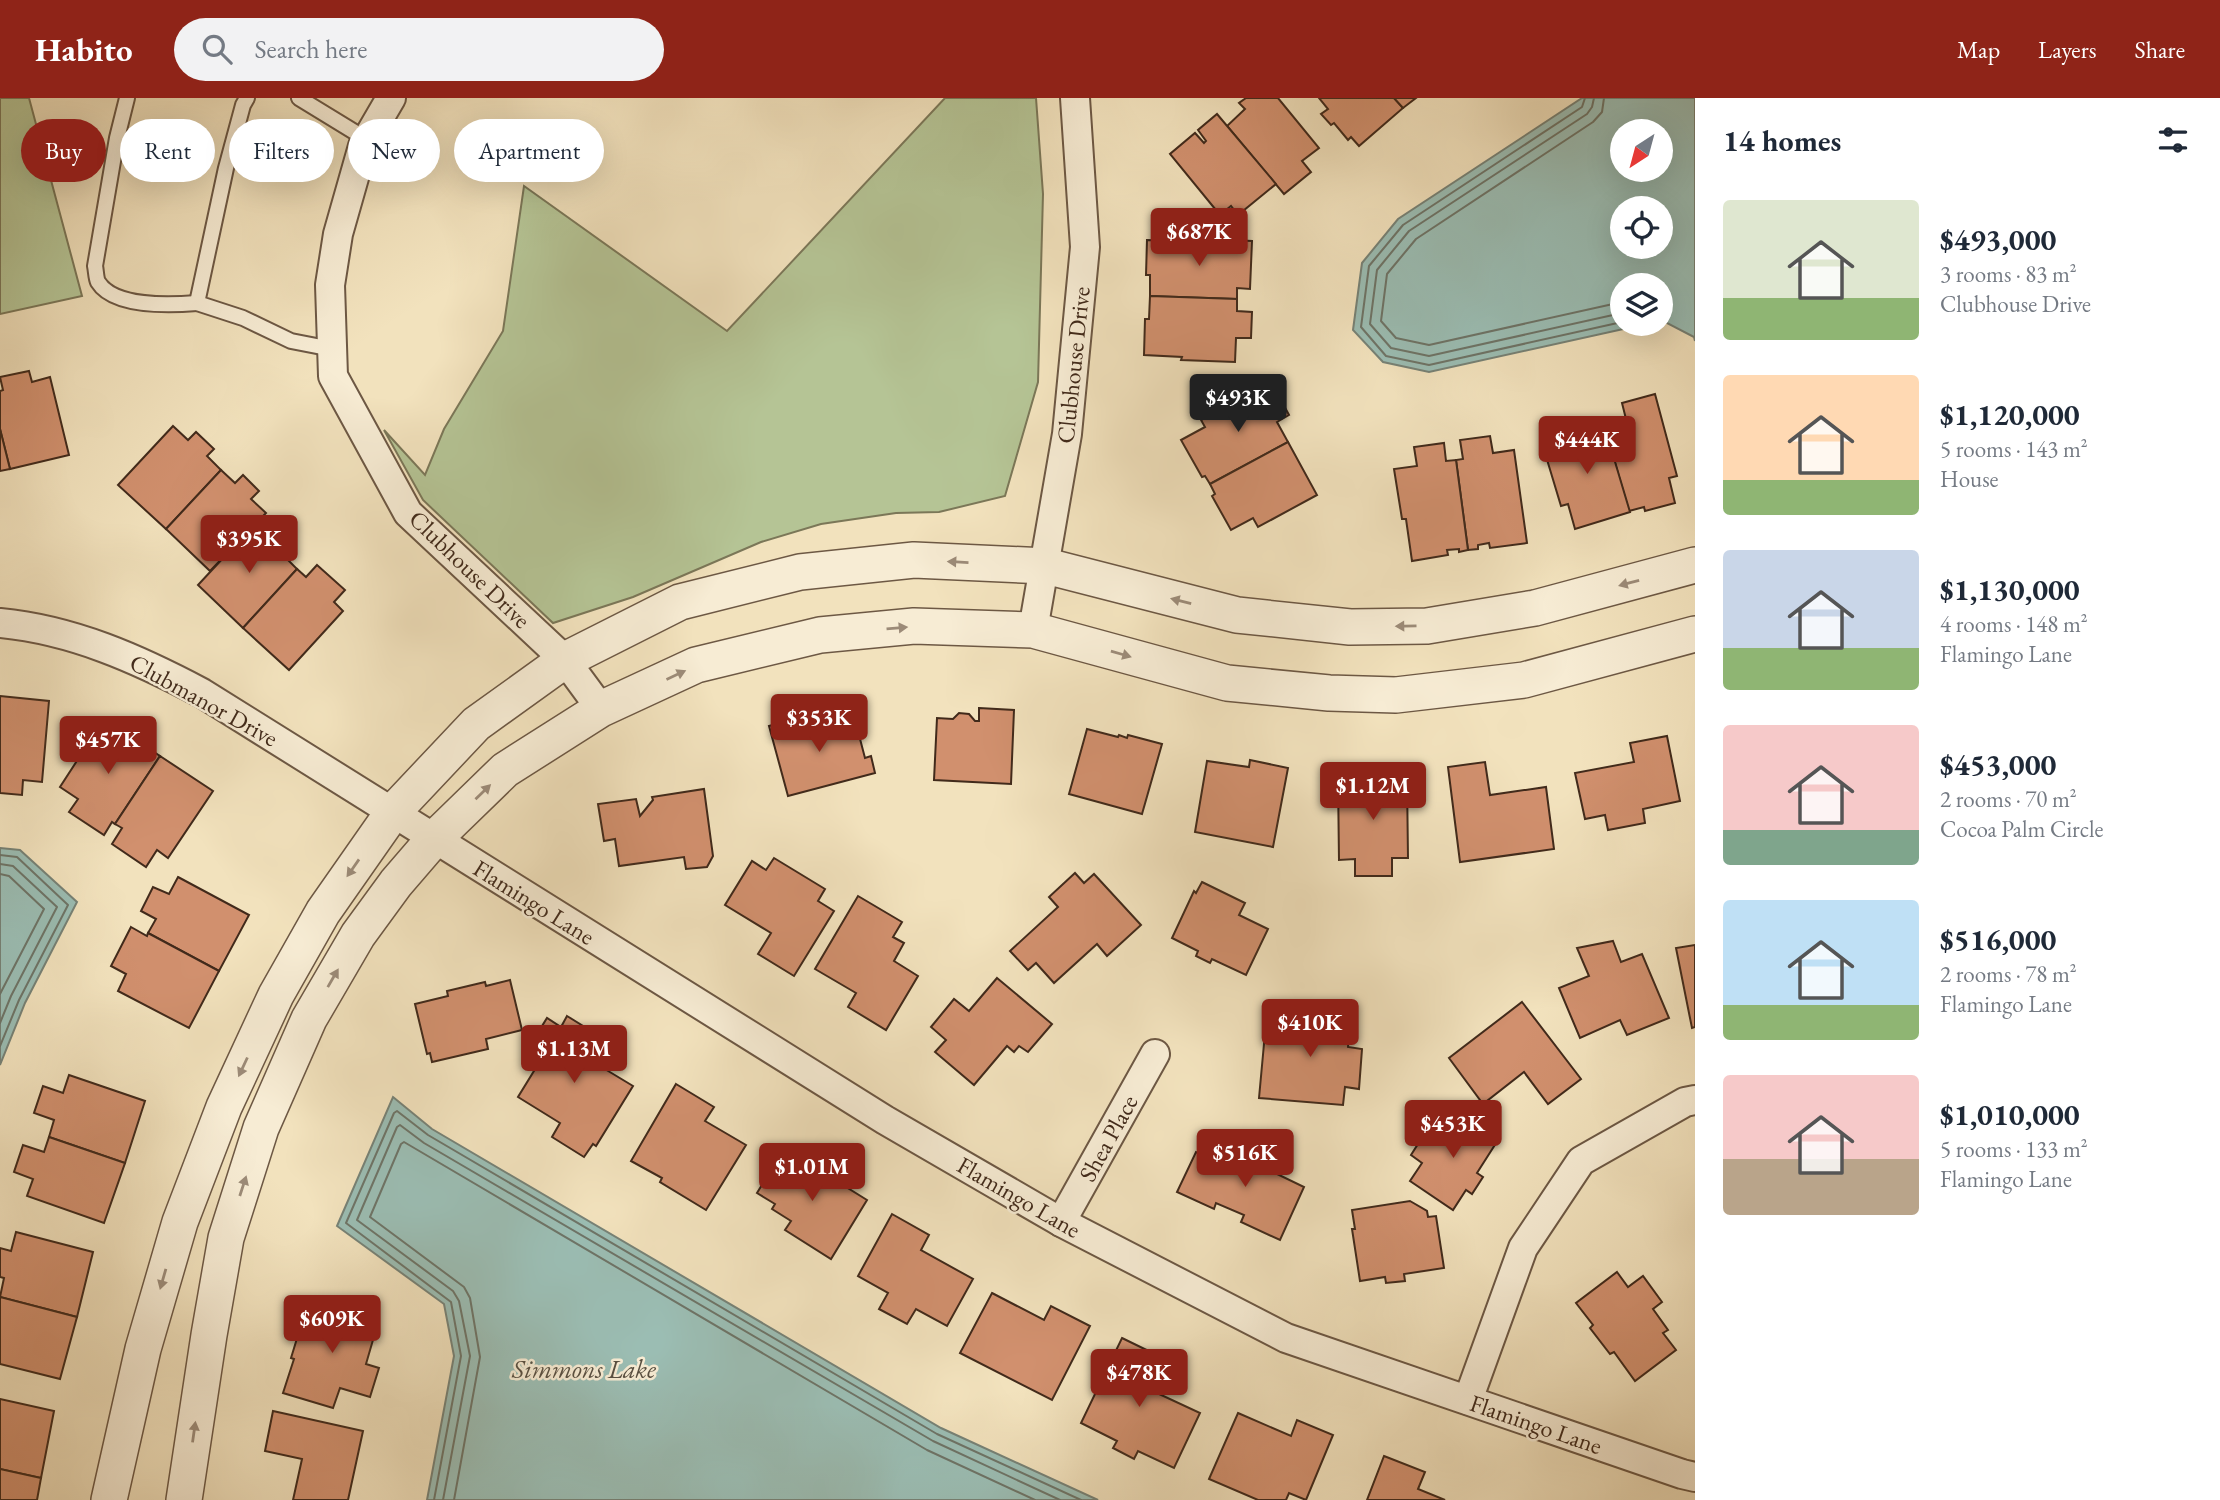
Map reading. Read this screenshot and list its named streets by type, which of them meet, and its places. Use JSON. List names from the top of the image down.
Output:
{
  "streets": {
    "street": [
      "Clubhouse Drive",
      "Clubmanor Drive",
      "Flamingo Lane",
      "Shea Place"
    ]
  },
  "crossings": [
    ["Clubmanor Drive", "Flamingo Lane"],
    ["Flamingo Lane", "Shea Place"]
  ],
  "water": ["Simmons Lake"],
  "north": "bottom left",
  "page": {
    "header": "Habito",
    "search": "Search here",
    "nav": ["Map", "Layers", "Share"],
    "heading": "14 homes",
    "chip": [
      "Buy",
      "Rent",
      "Filters",
      "New",
      "Apartment"
    ],
    "list": [
      {
        "name": "$493,000",
        "note": "3 rooms · 83 m² · Clubhouse Drive"
      },
      {
        "name": "$1,120,000",
        "note": "5 rooms · 143 m² · House"
      },
      {
        "name": "$1,130,000",
        "note": "4 rooms · 148 m² · Flamingo Lane"
      },
      {
        "name": "$453,000",
        "note": "2 rooms · 70 m² · Cocoa Palm Circle"
      },
      {
        "name": "$516,000",
        "note": "2 rooms · 78 m² · Flamingo Lane"
      },
      {
        "name": "$1,010,000",
        "note": "5 rooms · 133 m² · Flamingo Lane"
      }
    ],
    "price": [
      "$687K",
      "$493K",
      "$444K",
      "$395K",
      "$353K",
      "$457K",
      "$1.12M",
      "$410K",
      "$1.13M",
      "$453K",
      "$516K",
      "$1.01M",
      "$609K",
      "$478K"
    ]
  }
}
